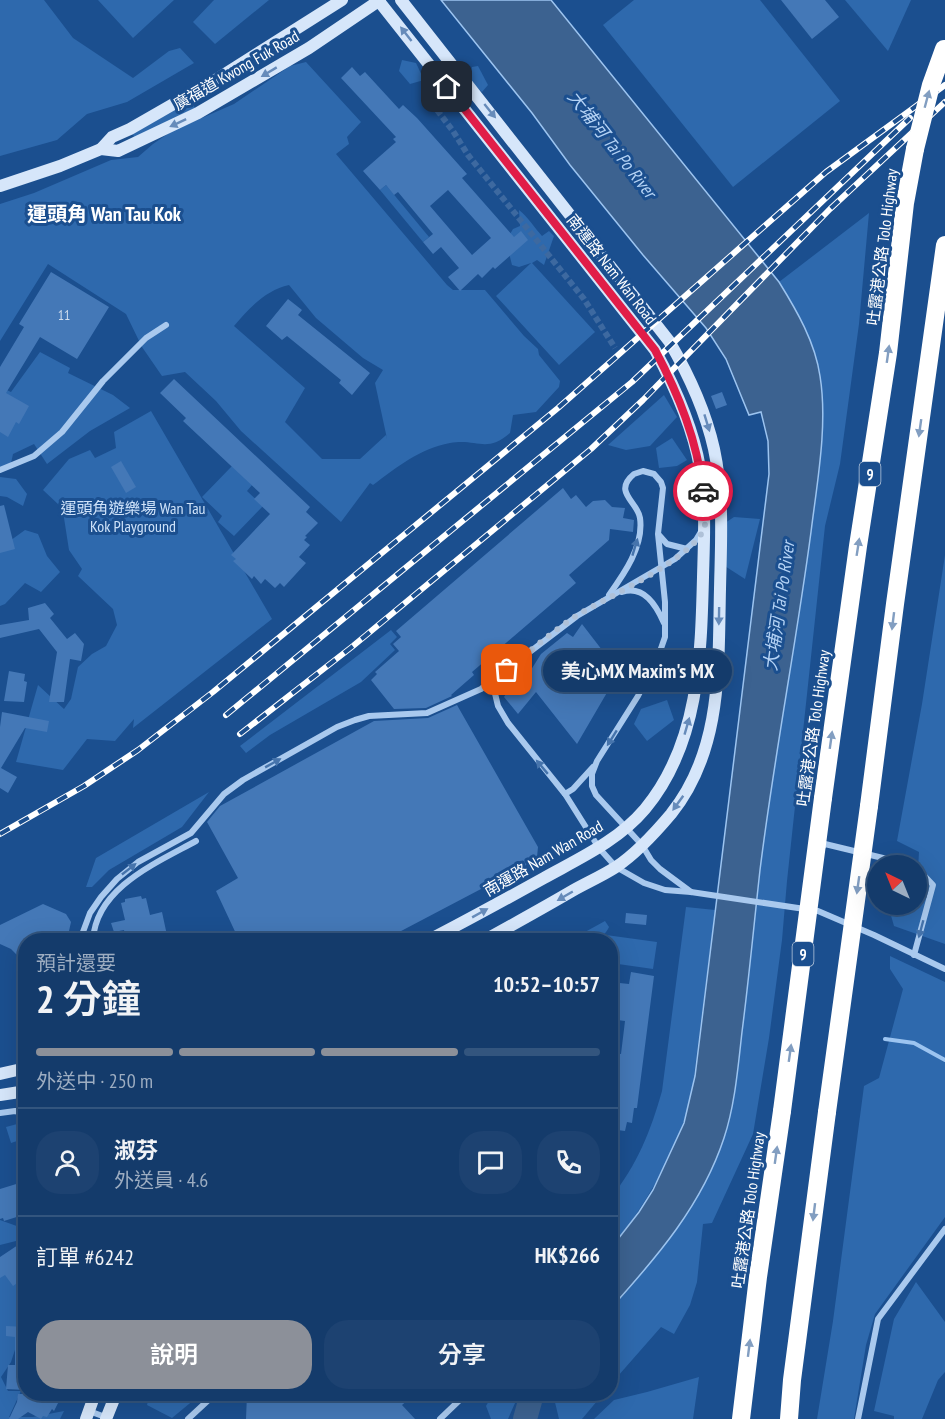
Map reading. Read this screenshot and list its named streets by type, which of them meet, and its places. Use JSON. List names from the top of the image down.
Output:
{
  "streets": {
    "highway": ["吐露港公路 Tolo Highway", "9"],
    "main road": ["廣福道 Kwong Fuk Road", "南運路 Nam Wan Road"]
  },
  "crossings": [
    ["廣福道 Kwong Fuk Road", "南運路 Nam Wan Road"]
  ],
  "districts": ["運頭角 Wan Tau Kok"],
  "water": ["大埔河 Tai Po River"],
  "parks": ["運頭角遊樂場 Wan Tau Kok Playground"],
  "places": ["美心MX Maxim's MX"],
  "house_numbers": ["11"],
  "north": "top left",
  "page": {
    "bubble": "美心MX Maxim's MX",
    "heading": ["2 分鐘", "預計還要", "10:52–10:57"],
    "panel": [
      "淑芬",
      "外送員 · 4.6",
      "訂單 #6242",
      "HK$266"
    ],
    "bar": "外送中 · 250 m",
    "buttons": ["說明", "分享"]
  }
}
